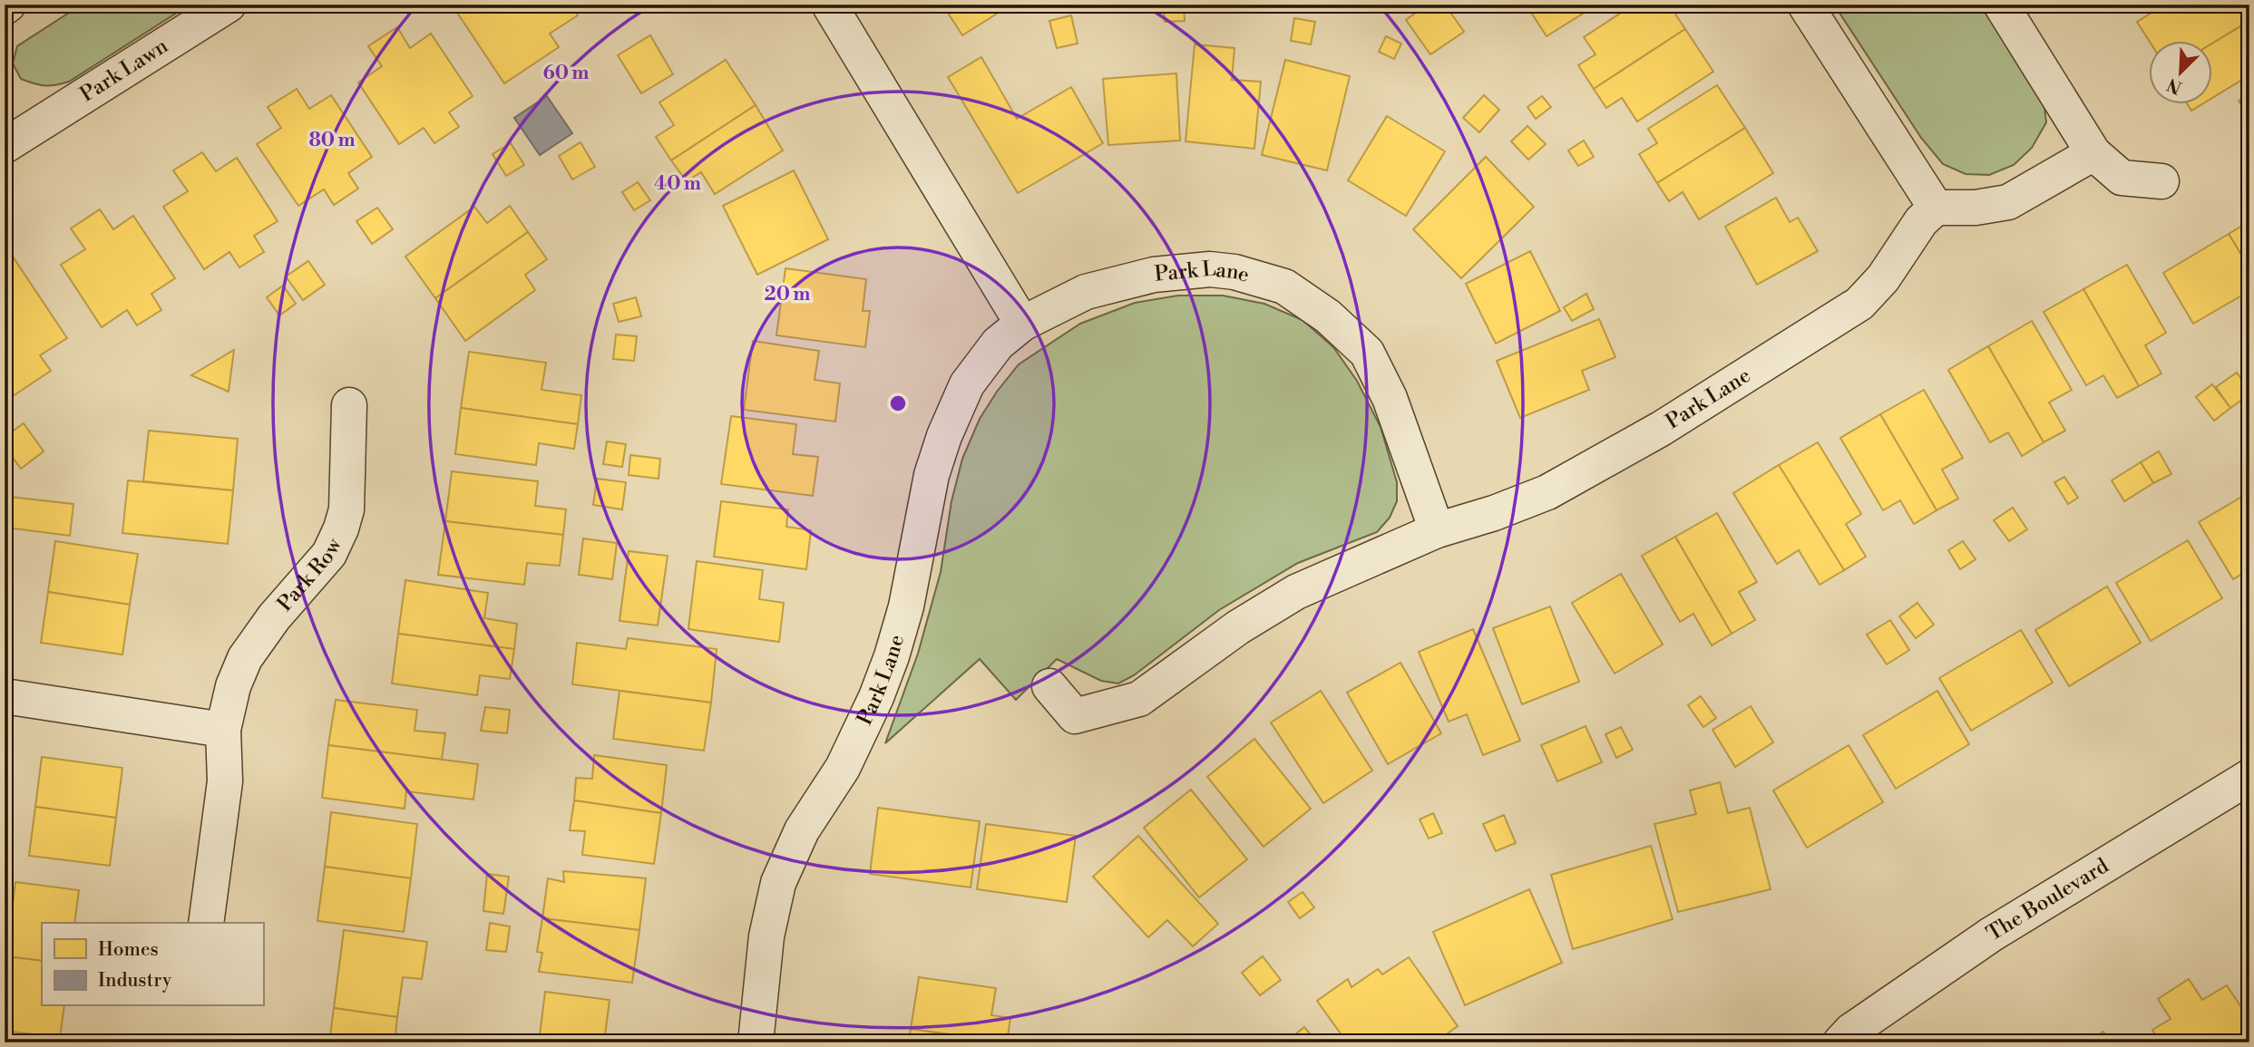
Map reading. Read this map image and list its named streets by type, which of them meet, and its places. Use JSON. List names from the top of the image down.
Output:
{
  "streets": {
    "street": [
      "Park Lawn",
      "Park Lane",
      "Park Row",
      "The Boulevard"
    ]
  },
  "legend": ["Homes", "Industry"],
  "north": "bottom left",
  "rings": [
    "60 m",
    "80 m",
    "40 m",
    "20 m"
  ]
}
